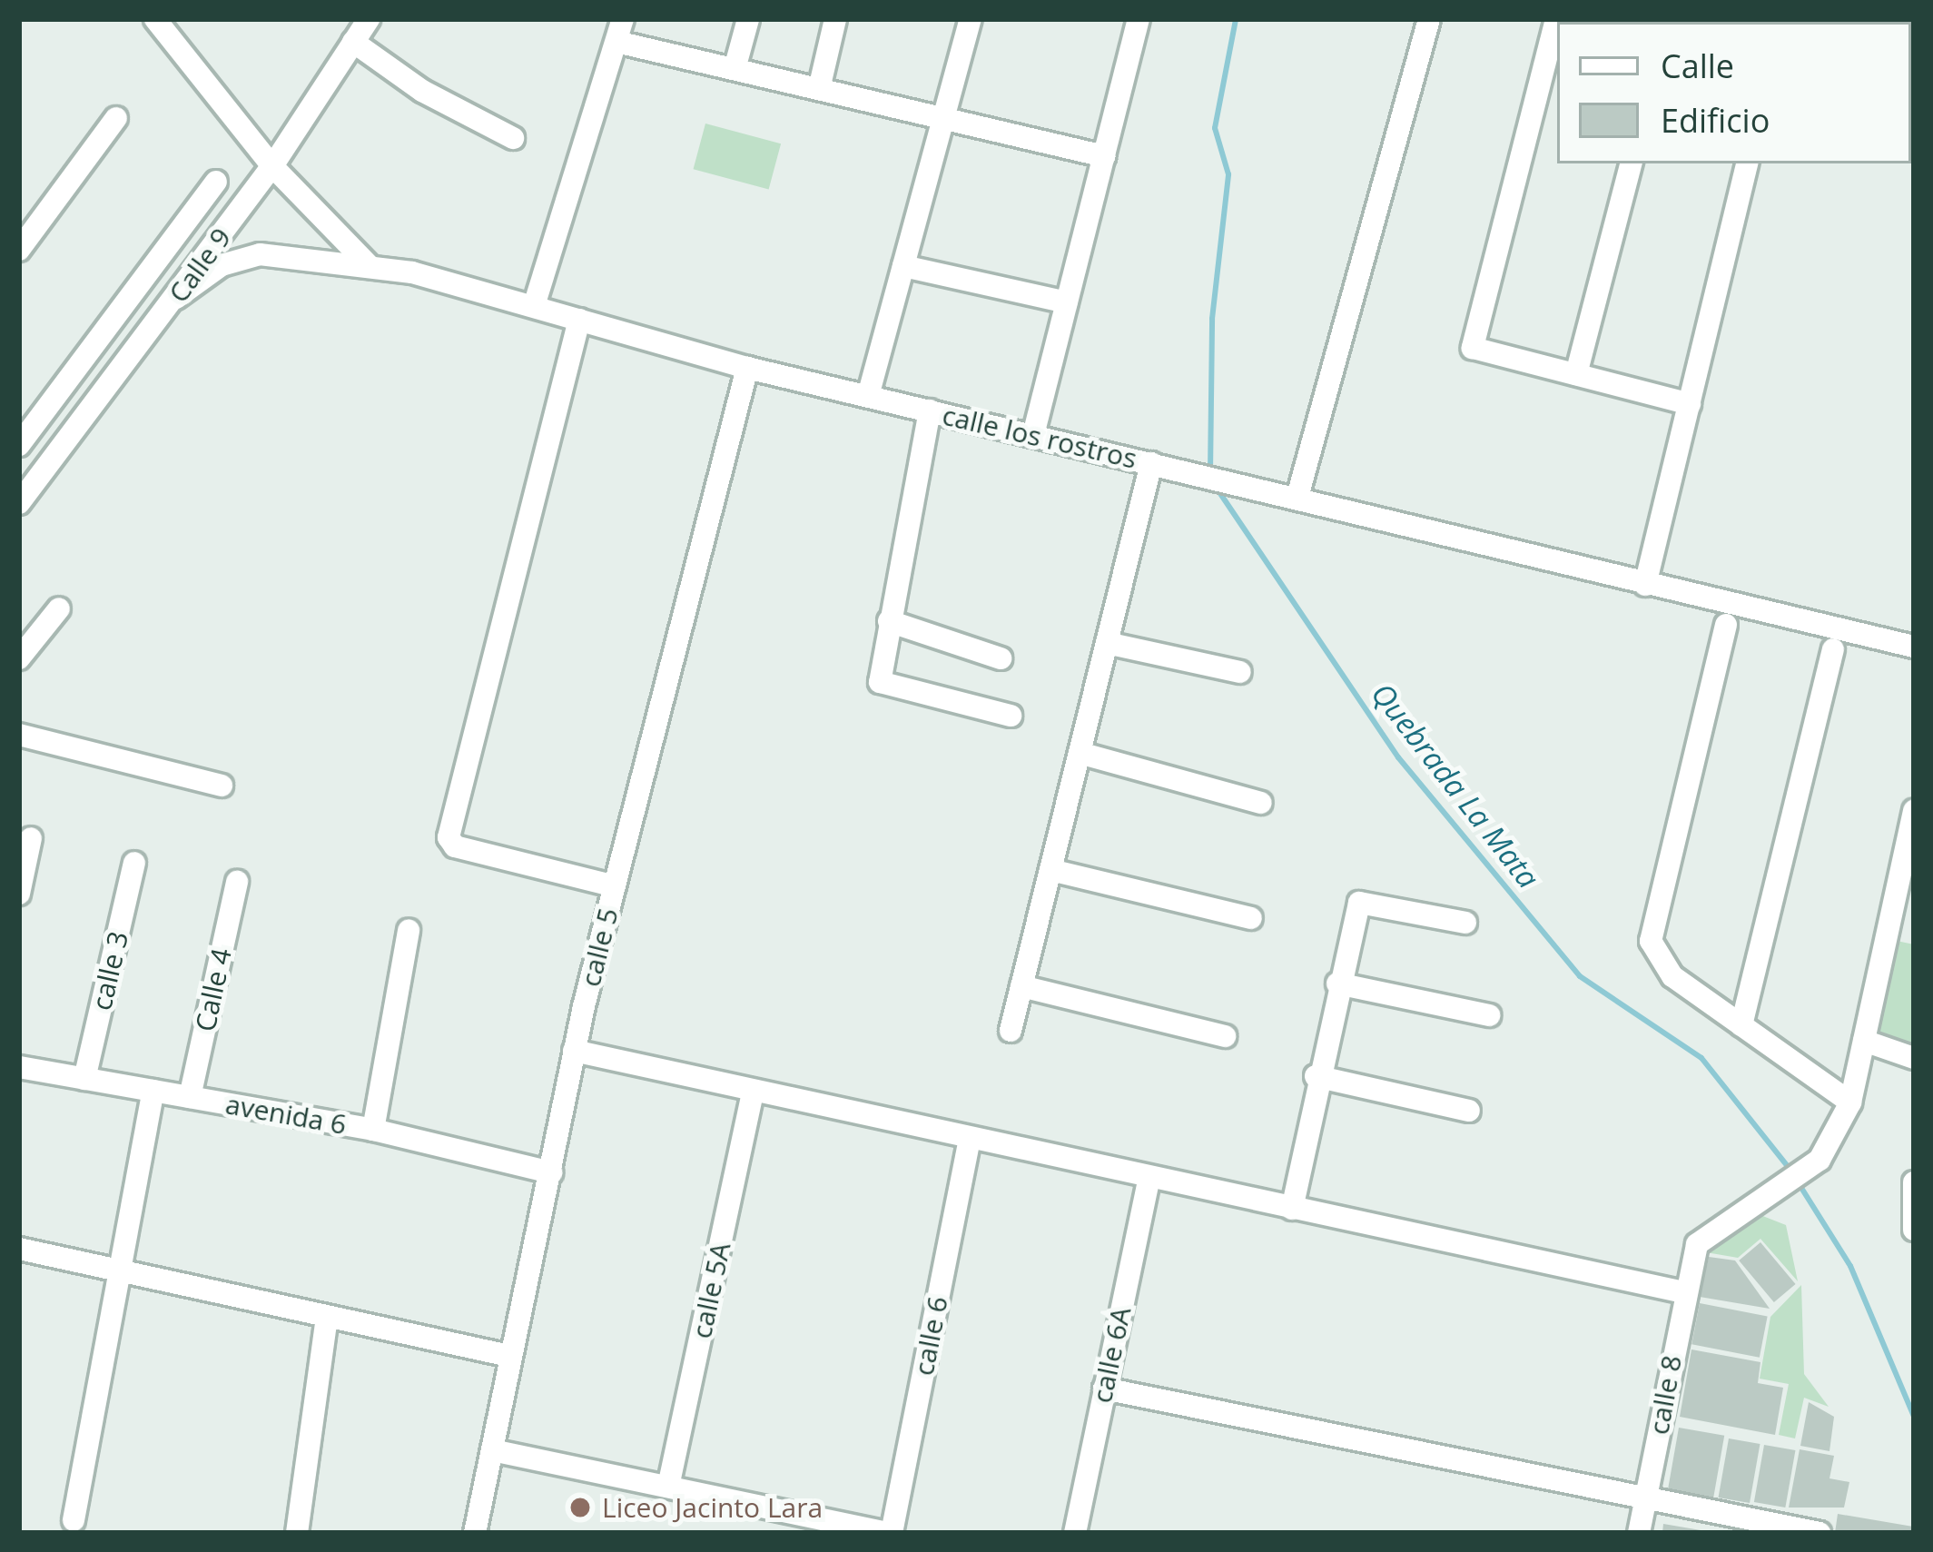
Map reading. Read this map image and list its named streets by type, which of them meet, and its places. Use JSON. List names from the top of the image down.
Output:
{
  "streets": {
    "street": [
      "Calle 9",
      "calle los rostros",
      "calle 5",
      "calle 3",
      "Calle 4",
      "avenida 6",
      "calle 5A",
      "calle 6",
      "calle 6A",
      "calle 8"
    ]
  },
  "crossings": [
    ["Calle 9", "calle los rostros"],
    ["calle los rostros", "calle 5"],
    ["calle 5", "avenida 6"],
    ["calle 3", "avenida 6"],
    ["Calle 4", "avenida 6"]
  ],
  "water": ["Quebrada La Mata"],
  "places": ["Liceo Jacinto Lara"],
  "legend": ["Calle", "Edificio"]
}
